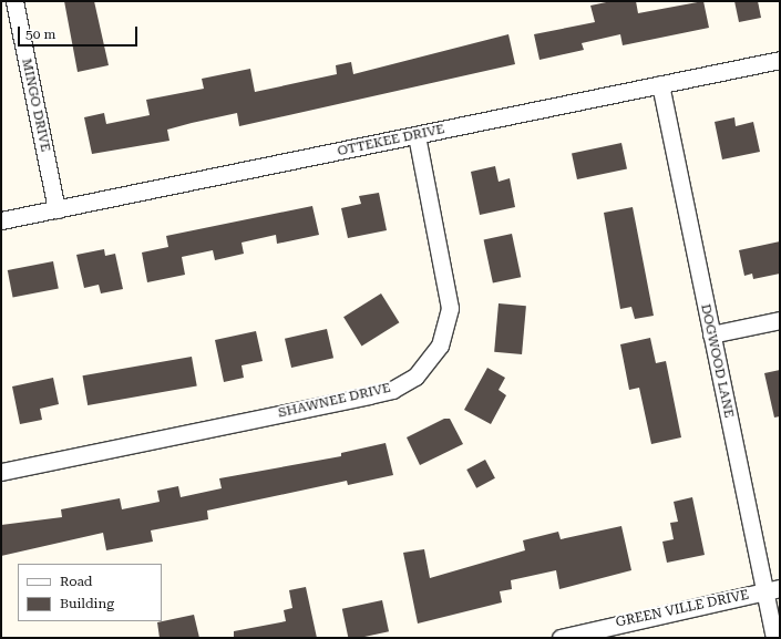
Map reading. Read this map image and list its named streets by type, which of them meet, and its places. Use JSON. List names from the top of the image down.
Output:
{
  "streets": {
    "street": [
      "MINGO DRIVE",
      "OTTEKEE DRIVE",
      "DOGWOOD LANE",
      "SHAWNEE DRIVE",
      "GREEN VILLE DRIVE"
    ]
  },
  "crossings": [
    ["MINGO DRIVE", "OTTEKEE DRIVE"],
    ["OTTEKEE DRIVE", "DOGWOOD LANE"],
    ["OTTEKEE DRIVE", "SHAWNEE DRIVE"],
    ["DOGWOOD LANE", "GREEN VILLE DRIVE"]
  ],
  "legend": ["Road", "Building"],
  "scale_bar": "50 m"
}
